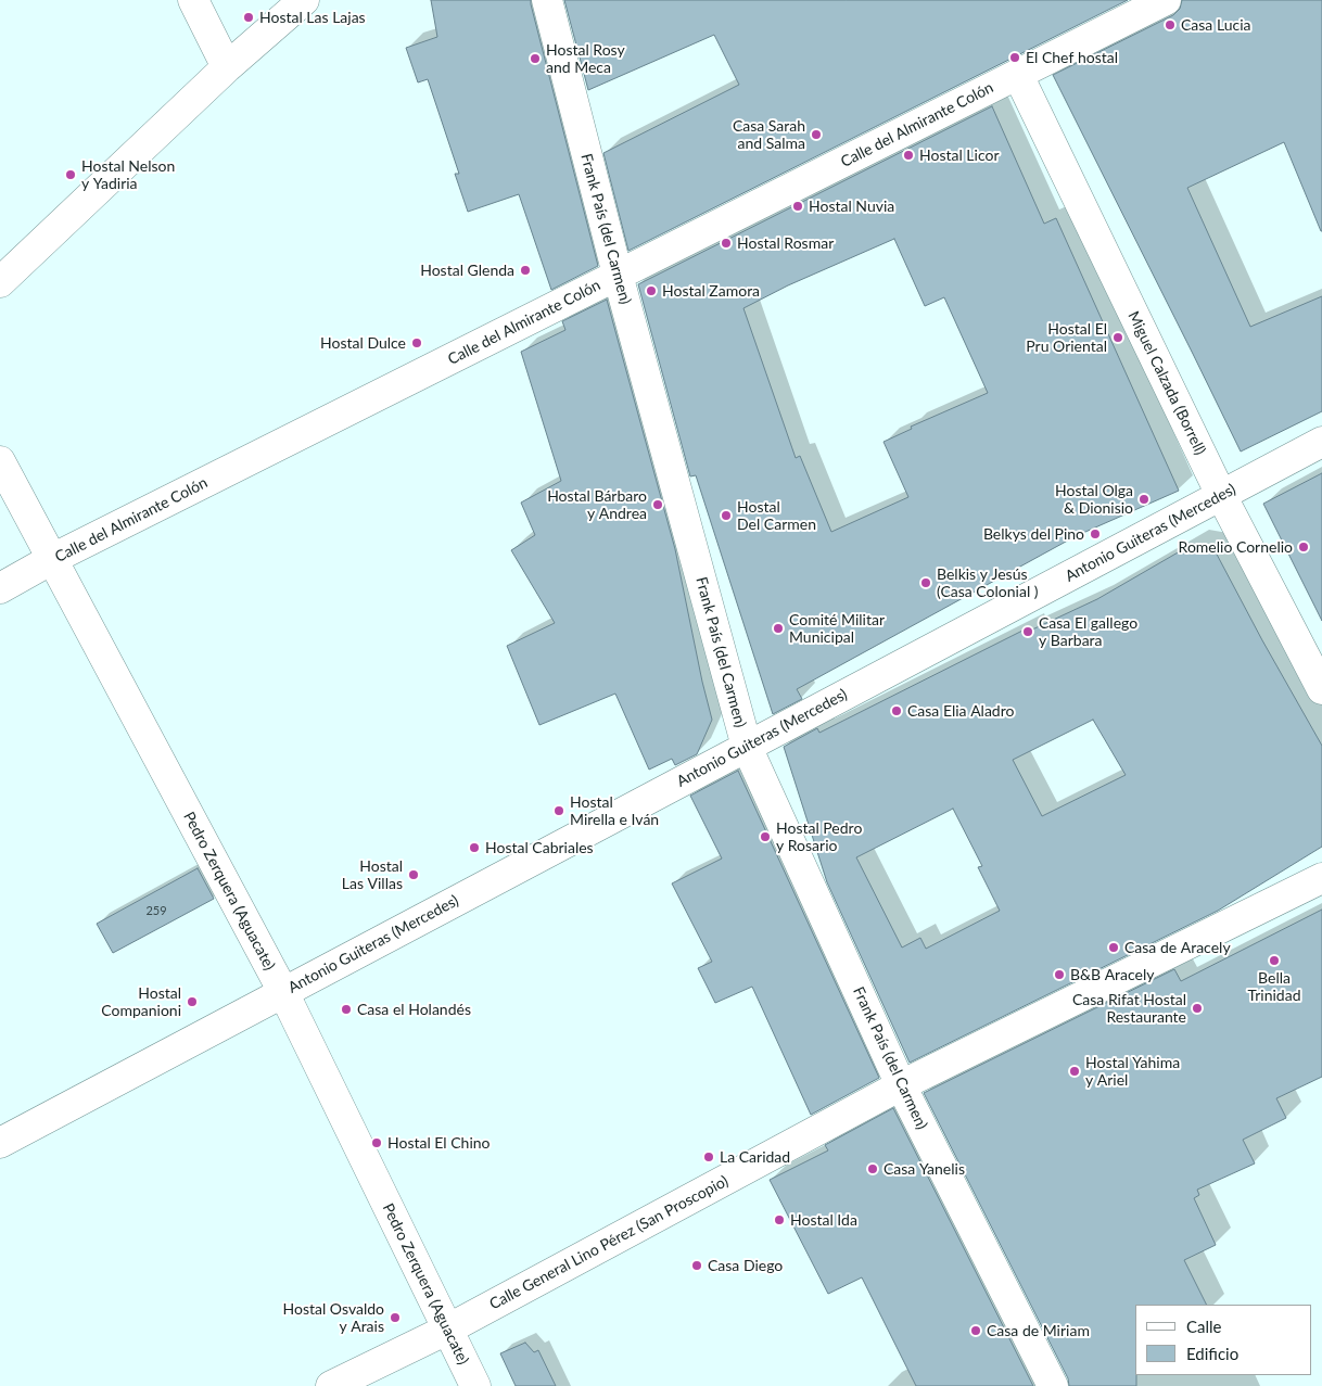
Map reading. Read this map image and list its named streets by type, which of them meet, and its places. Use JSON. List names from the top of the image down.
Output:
{
  "streets": {
    "street": [
      "Calle del Almirante Colón",
      "Frank País (del Carmen)",
      "Miguel Calzada (Borrell)",
      "Antonio Guiteras (Mercedes)",
      "Pedro Zerquera (Aguacate)",
      "Calle General Lino Pérez (San Proscopio)"
    ]
  },
  "crossings": [
    ["Calle del Almirante Colón", "Frank País (del Carmen)"],
    ["Calle del Almirante Colón", "Miguel Calzada (Borrell)"],
    ["Calle del Almirante Colón", "Pedro Zerquera (Aguacate)"],
    ["Frank País (del Carmen)", "Antonio Guiteras (Mercedes)"],
    ["Frank País (del Carmen)", "Calle General Lino Pérez (San Proscopio)"],
    ["Miguel Calzada (Borrell)", "Antonio Guiteras (Mercedes)"],
    ["Antonio Guiteras (Mercedes)", "Pedro Zerquera (Aguacate)"],
    ["Pedro Zerquera (Aguacate)", "Calle General Lino Pérez (San Proscopio)"]
  ],
  "places": [
    "Hostal Las Lajas",
    "Casa Lucia",
    "El Chef hostal",
    "Hostal Rosy and Meca",
    "Casa Sarah and Salma",
    "Hostal Licor",
    "Hostal Nelson y Yadiria",
    "Hostal Nuvia",
    "Hostal Rosmar",
    "Hostal Glenda",
    "Hostal Zamora",
    "Hostal El Pru Oriental",
    "Hostal Dulce",
    "Hostal Olga & Dionisio",
    "Hostal Bárbaro y Andrea",
    "Hostal Del Carmen",
    "Belkys del Pino",
    "Romelio Cornelio",
    "Belkis y Jesús (Casa Colonial )",
    "Comité Militar Municipal",
    "Casa El gallego y Barbara",
    "Casa Elia Aladro",
    "Hostal Mirella e Iván",
    "Hostal Pedro y Rosario",
    "Hostal Cabriales",
    "Hostal Las Villas",
    "Casa de Aracely",
    "Bella Trinidad",
    "B&B Aracely",
    "Hostal Companioni",
    "Casa Rifat Hostal Restaurante",
    "Casa el Holandés",
    "Hostal Yahima y Ariel",
    "Hostal El Chino",
    "La Caridad",
    "Casa Yanelis",
    "Hostal Ida",
    "Casa Diego",
    "Hostal Osvaldo y Arais",
    "Casa de Miriam"
  ],
  "house_numbers": ["259"],
  "legend": ["Calle", "Edificio"]
}
